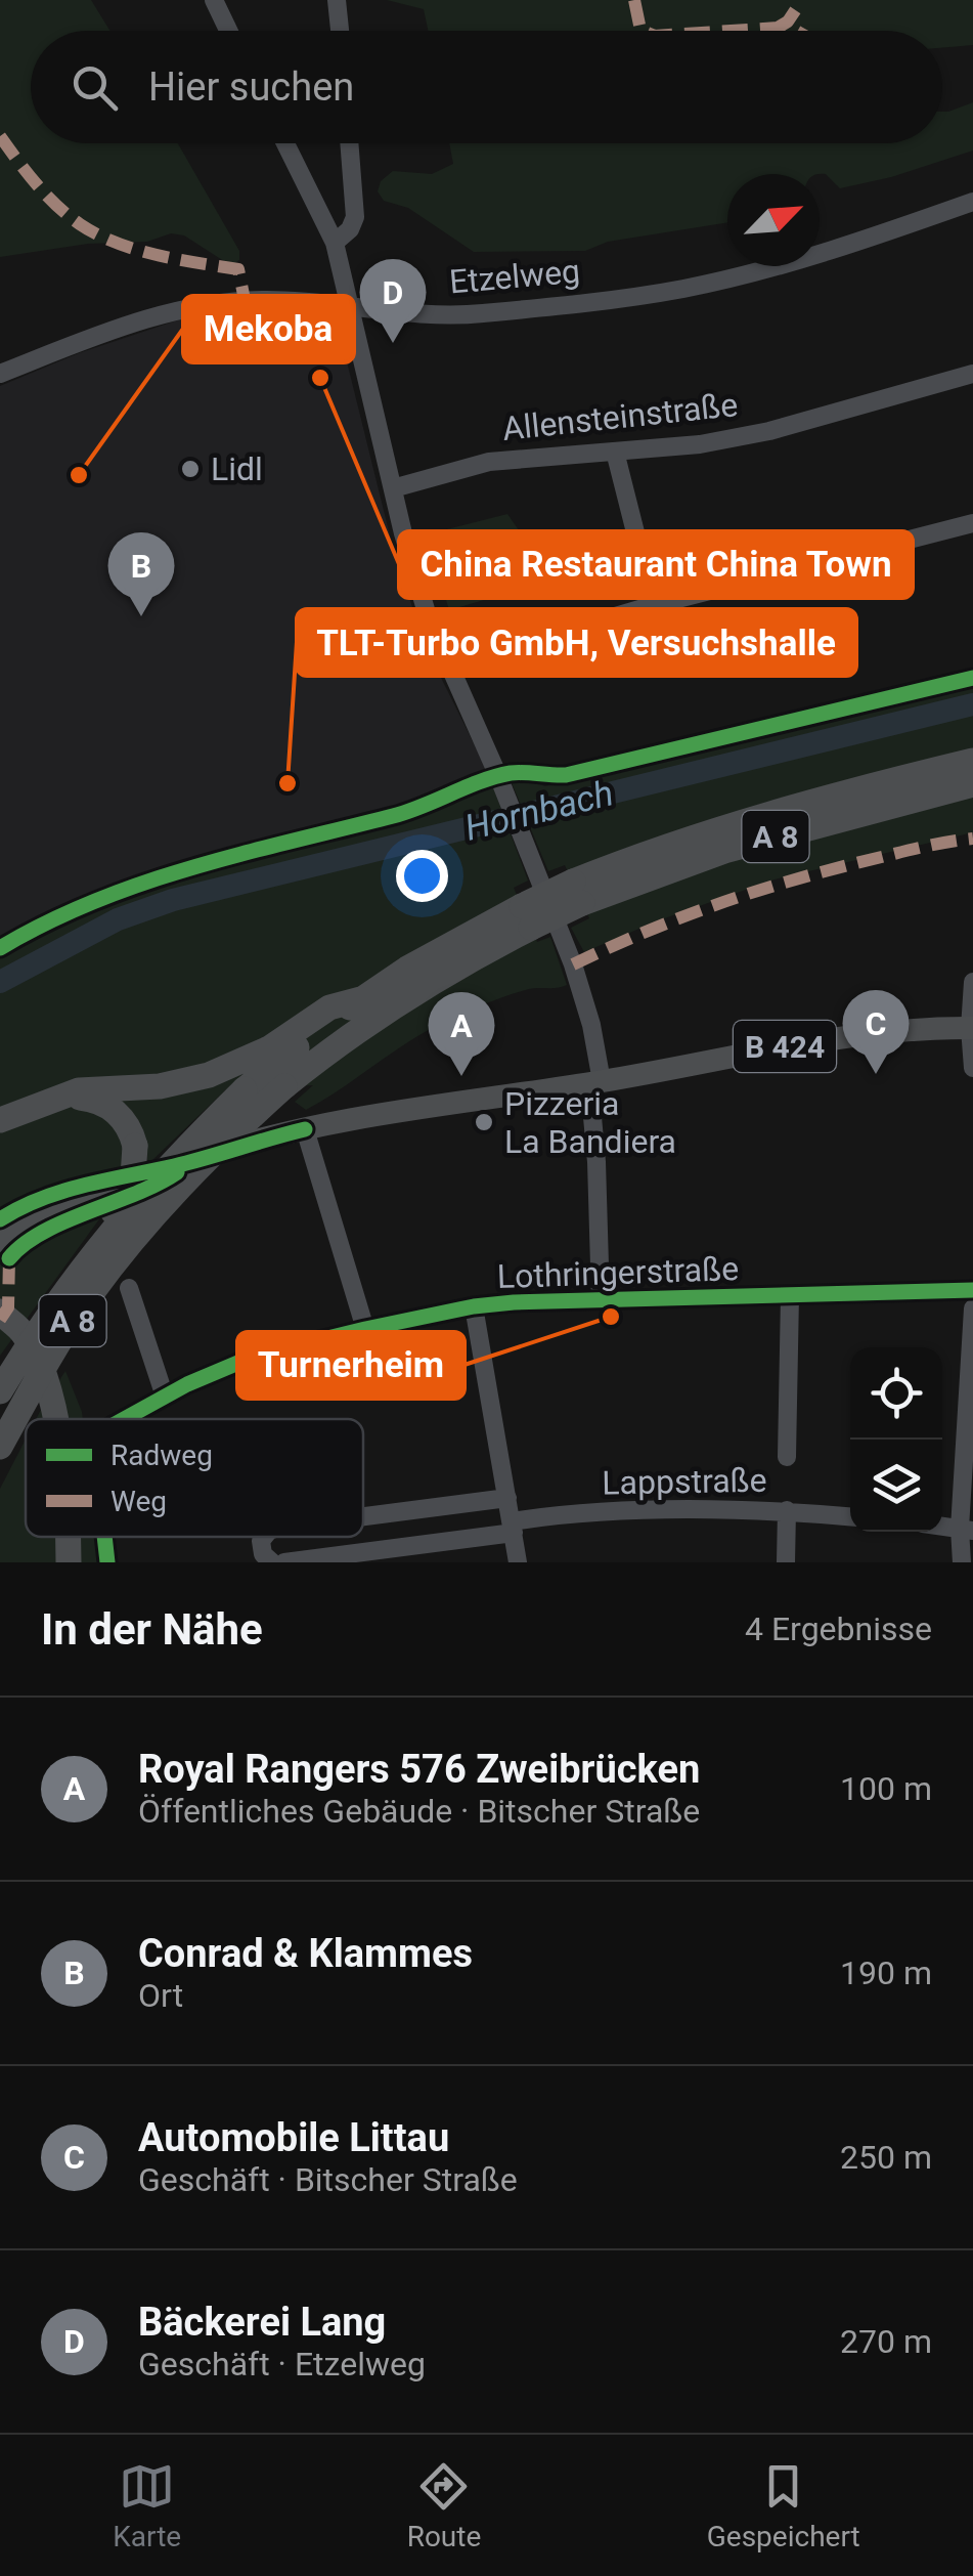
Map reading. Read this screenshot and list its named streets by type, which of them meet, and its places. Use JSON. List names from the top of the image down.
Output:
{
  "streets": {
    "highway": ["A 8"],
    "main road": ["B 424"],
    "street": [
      "Etzelweg",
      "Allensteinstraße",
      "Lothringerstraße",
      "Lappstraße"
    ]
  },
  "water": ["Hornbach"],
  "places": [
    "China Restaurant China Town",
    "Lidl",
    "Mekoba",
    "TLT-Turbo GmbH, Versuchshalle",
    "Pizzeria La Bandiera",
    "Turnerheim"
  ],
  "legend": ["Radweg", "Weg"],
  "north": "top right",
  "page": {
    "search": "Hier suchen",
    "pins": [
      "D",
      "B",
      "C",
      "A"
    ],
    "heading": ["In der Nähe", "4 Ergebnisse"],
    "list": [
      {
        "mark": "A",
        "name": "Royal Rangers 576 Zweibrücken",
        "note": "Öffentliches Gebäude · Bitscher Straße",
        "value": "100 m"
      },
      {
        "mark": "B",
        "name": "Conrad & Klammes",
        "note": "Ort",
        "value": "190 m"
      },
      {
        "mark": "C",
        "name": "Automobile Littau",
        "note": "Geschäft · Bitscher Straße",
        "value": "250 m"
      },
      {
        "mark": "D",
        "name": "Bäckerei Lang",
        "note": "Geschäft · Etzelweg",
        "value": "270 m"
      }
    ],
    "nav": ["Karte", "Route", "Gespeichert"]
  }
}
